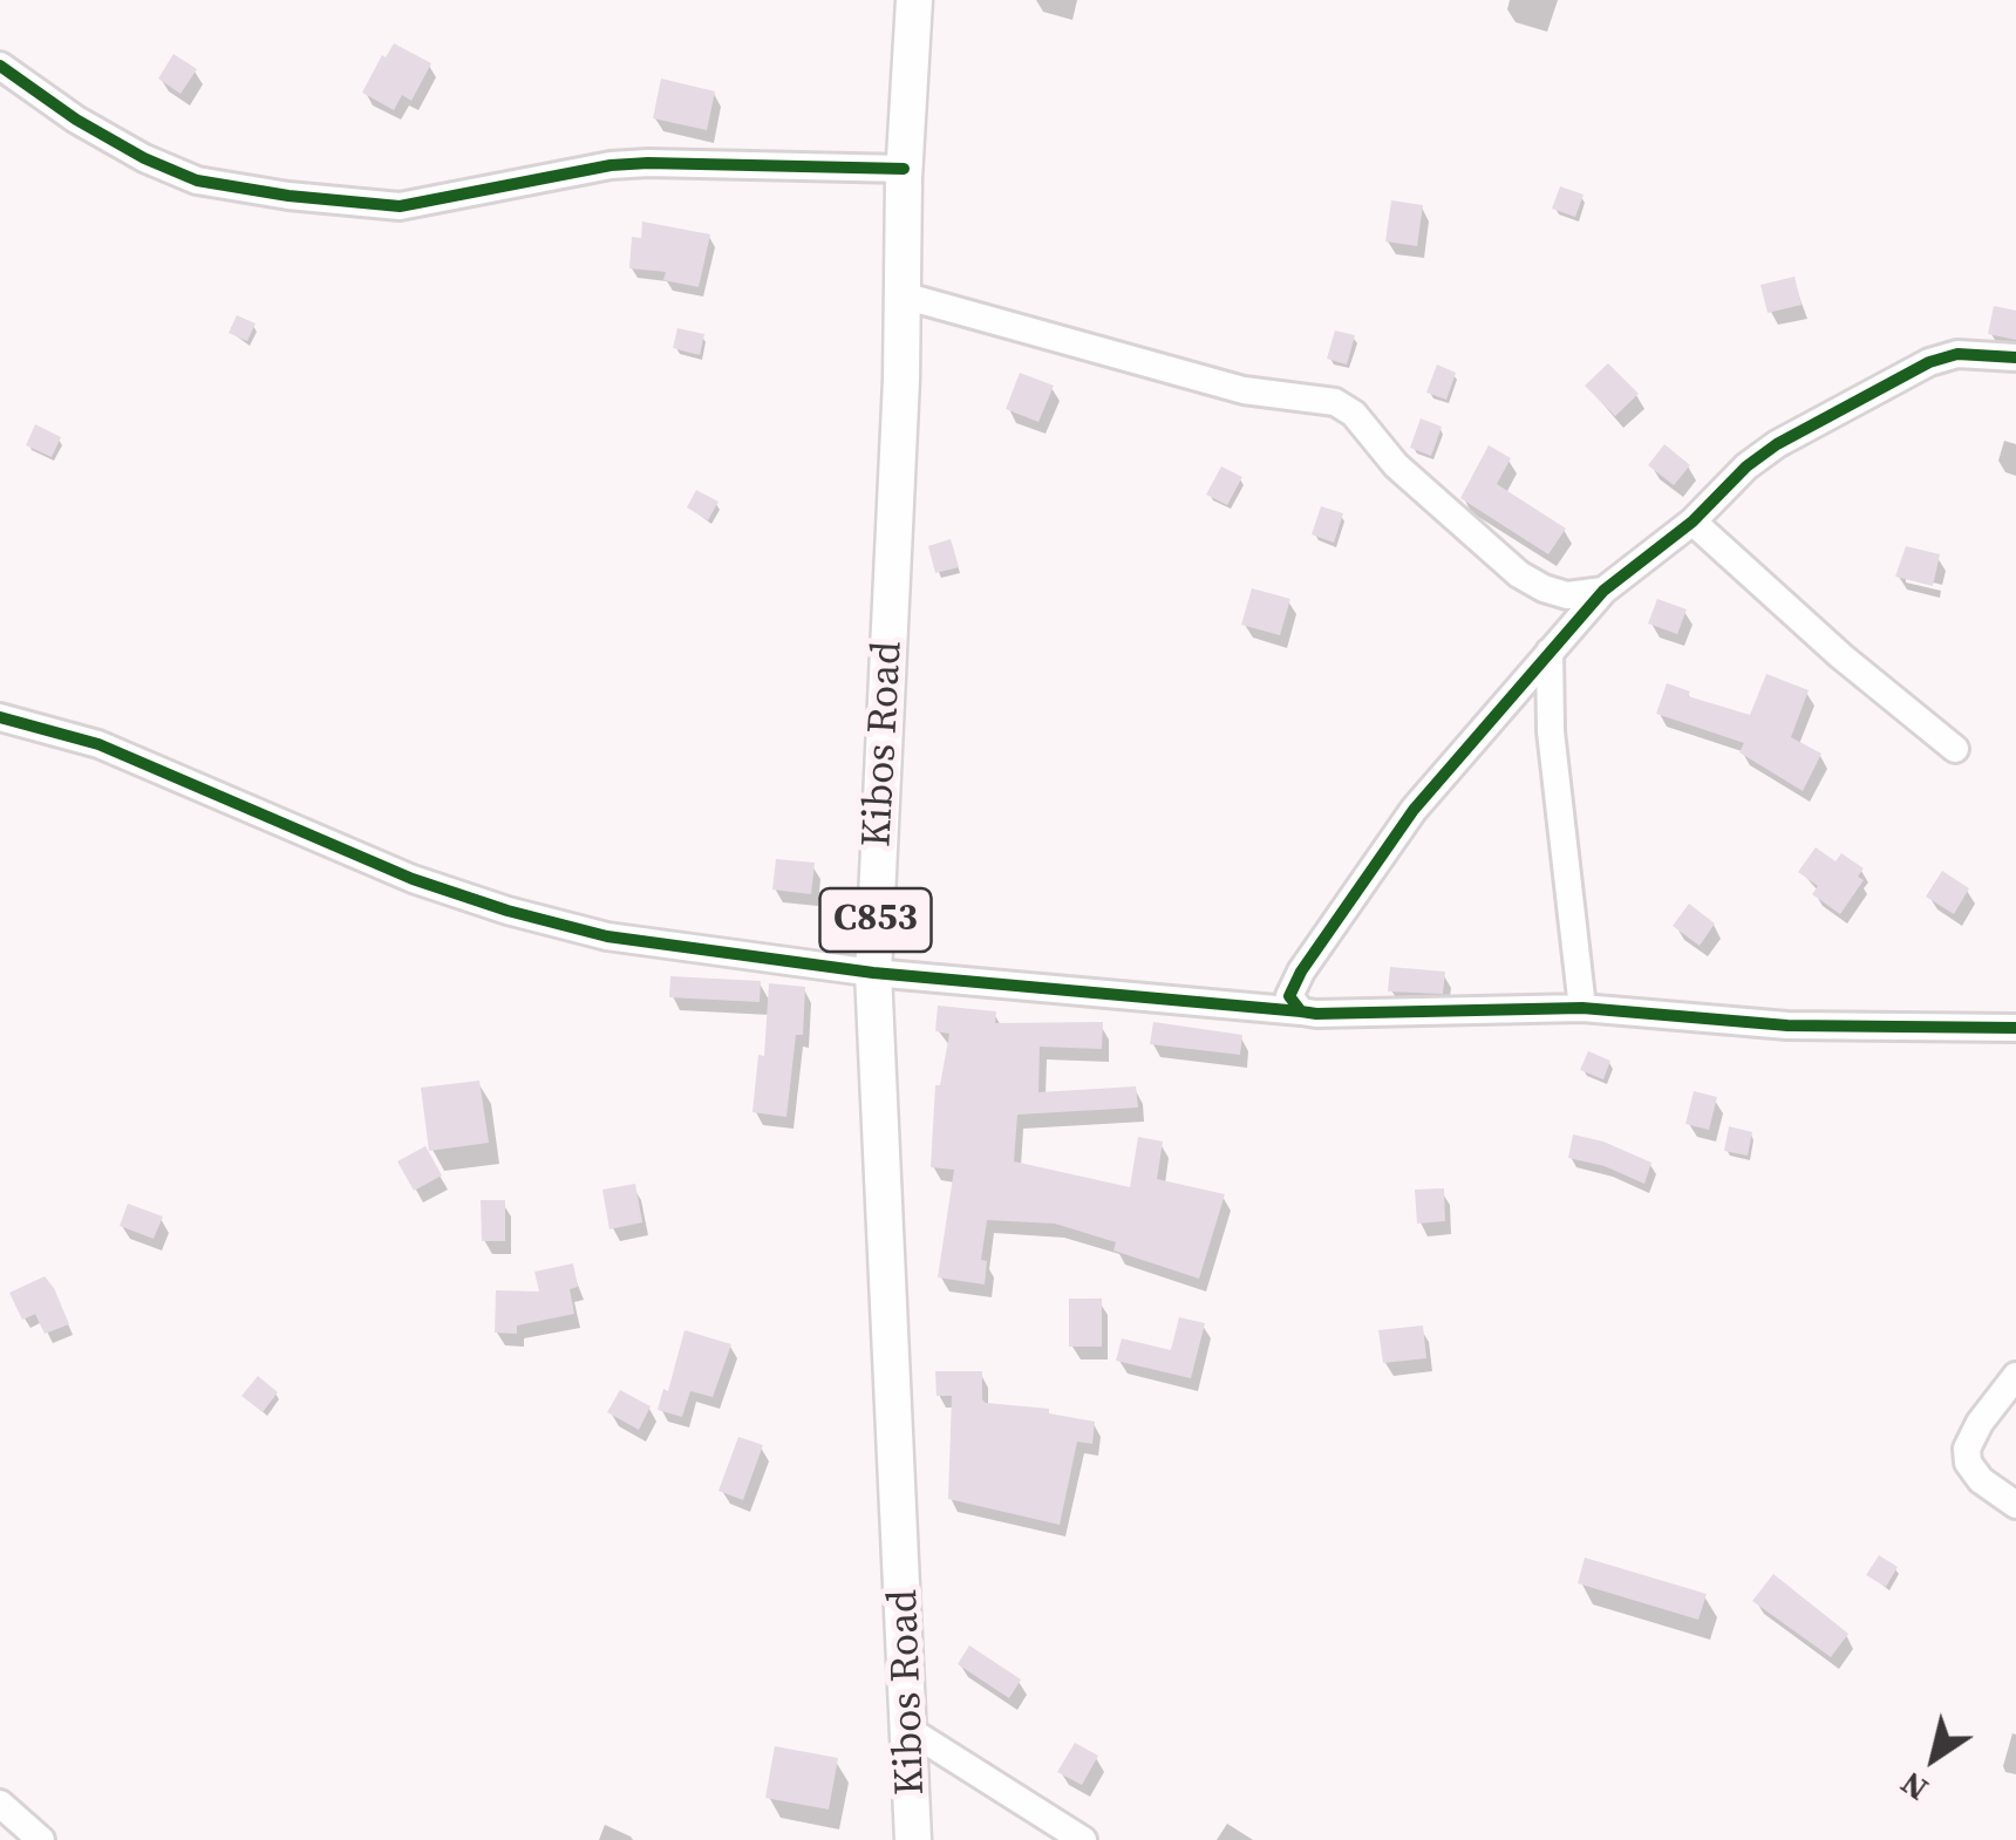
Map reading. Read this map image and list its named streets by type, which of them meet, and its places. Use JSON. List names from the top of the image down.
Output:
{
  "streets": {
    "main road": ["Kibos Road", "C853"]
  },
  "north": "bottom left"
}
